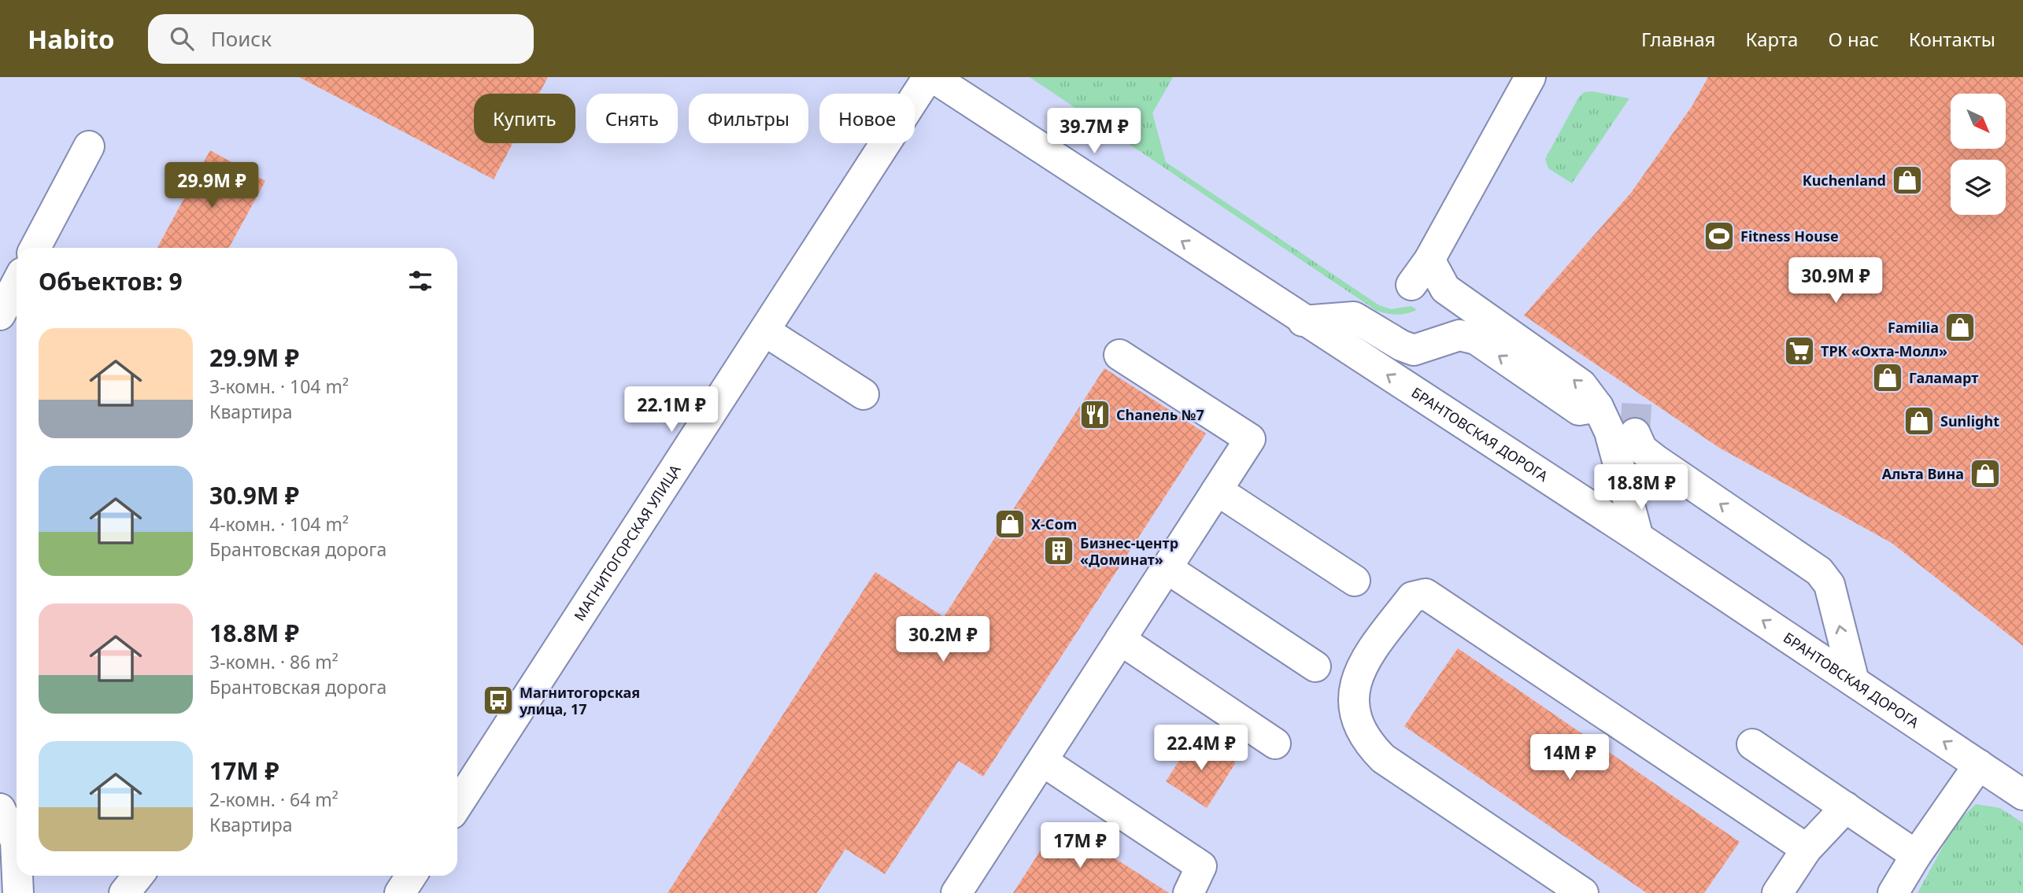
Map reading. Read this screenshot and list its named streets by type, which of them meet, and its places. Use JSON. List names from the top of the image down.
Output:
{
  "streets": {
    "street": ["БРАНТОВСКАЯ ДОРОГА", "МАГНИТОГОРСКАЯ УЛИЦА"]
  },
  "places": {
    "shop": [
      "Kuchenland",
      "Familia",
      "Галамарт",
      "Sunlight",
      "Альта Вина",
      "X-Com"
    ],
    "sports": ["Fitness House"],
    "supermarket": ["ТРК «Охта-Молл»"],
    "restaurant": ["Chaneль №7"],
    "building": ["Бизнес-центр «Доминат»"],
    "bus stop": ["Магнитогорская улица, 17"]
  },
  "north": "bottom right",
  "page": {
    "header": "Habito",
    "search": "Поиск",
    "nav": [
      "Главная",
      "Карта",
      "О нас",
      "Контакты"
    ],
    "chip": [
      "Купить",
      "Снять",
      "Фильтры",
      "Новое"
    ],
    "price": [
      "39.7M ₽",
      "29.9M ₽",
      "30.9M ₽",
      "22.1M ₽",
      "18.8M ₽",
      "30.2M ₽",
      "22.4M ₽",
      "14M ₽",
      "17M ₽"
    ],
    "heading": "Объектов: 9",
    "list": [
      {
        "name": "29.9M ₽",
        "note": "3-комн. · 104 m² · Квартира"
      },
      {
        "name": "30.9M ₽",
        "note": "4-комн. · 104 m² · Брантовская дорога"
      },
      {
        "name": "18.8M ₽",
        "note": "3-комн. · 86 m² · Брантовская дорога"
      },
      {
        "name": "17M ₽",
        "note": "2-комн. · 64 m² · Квартира"
      }
    ]
  }
}
